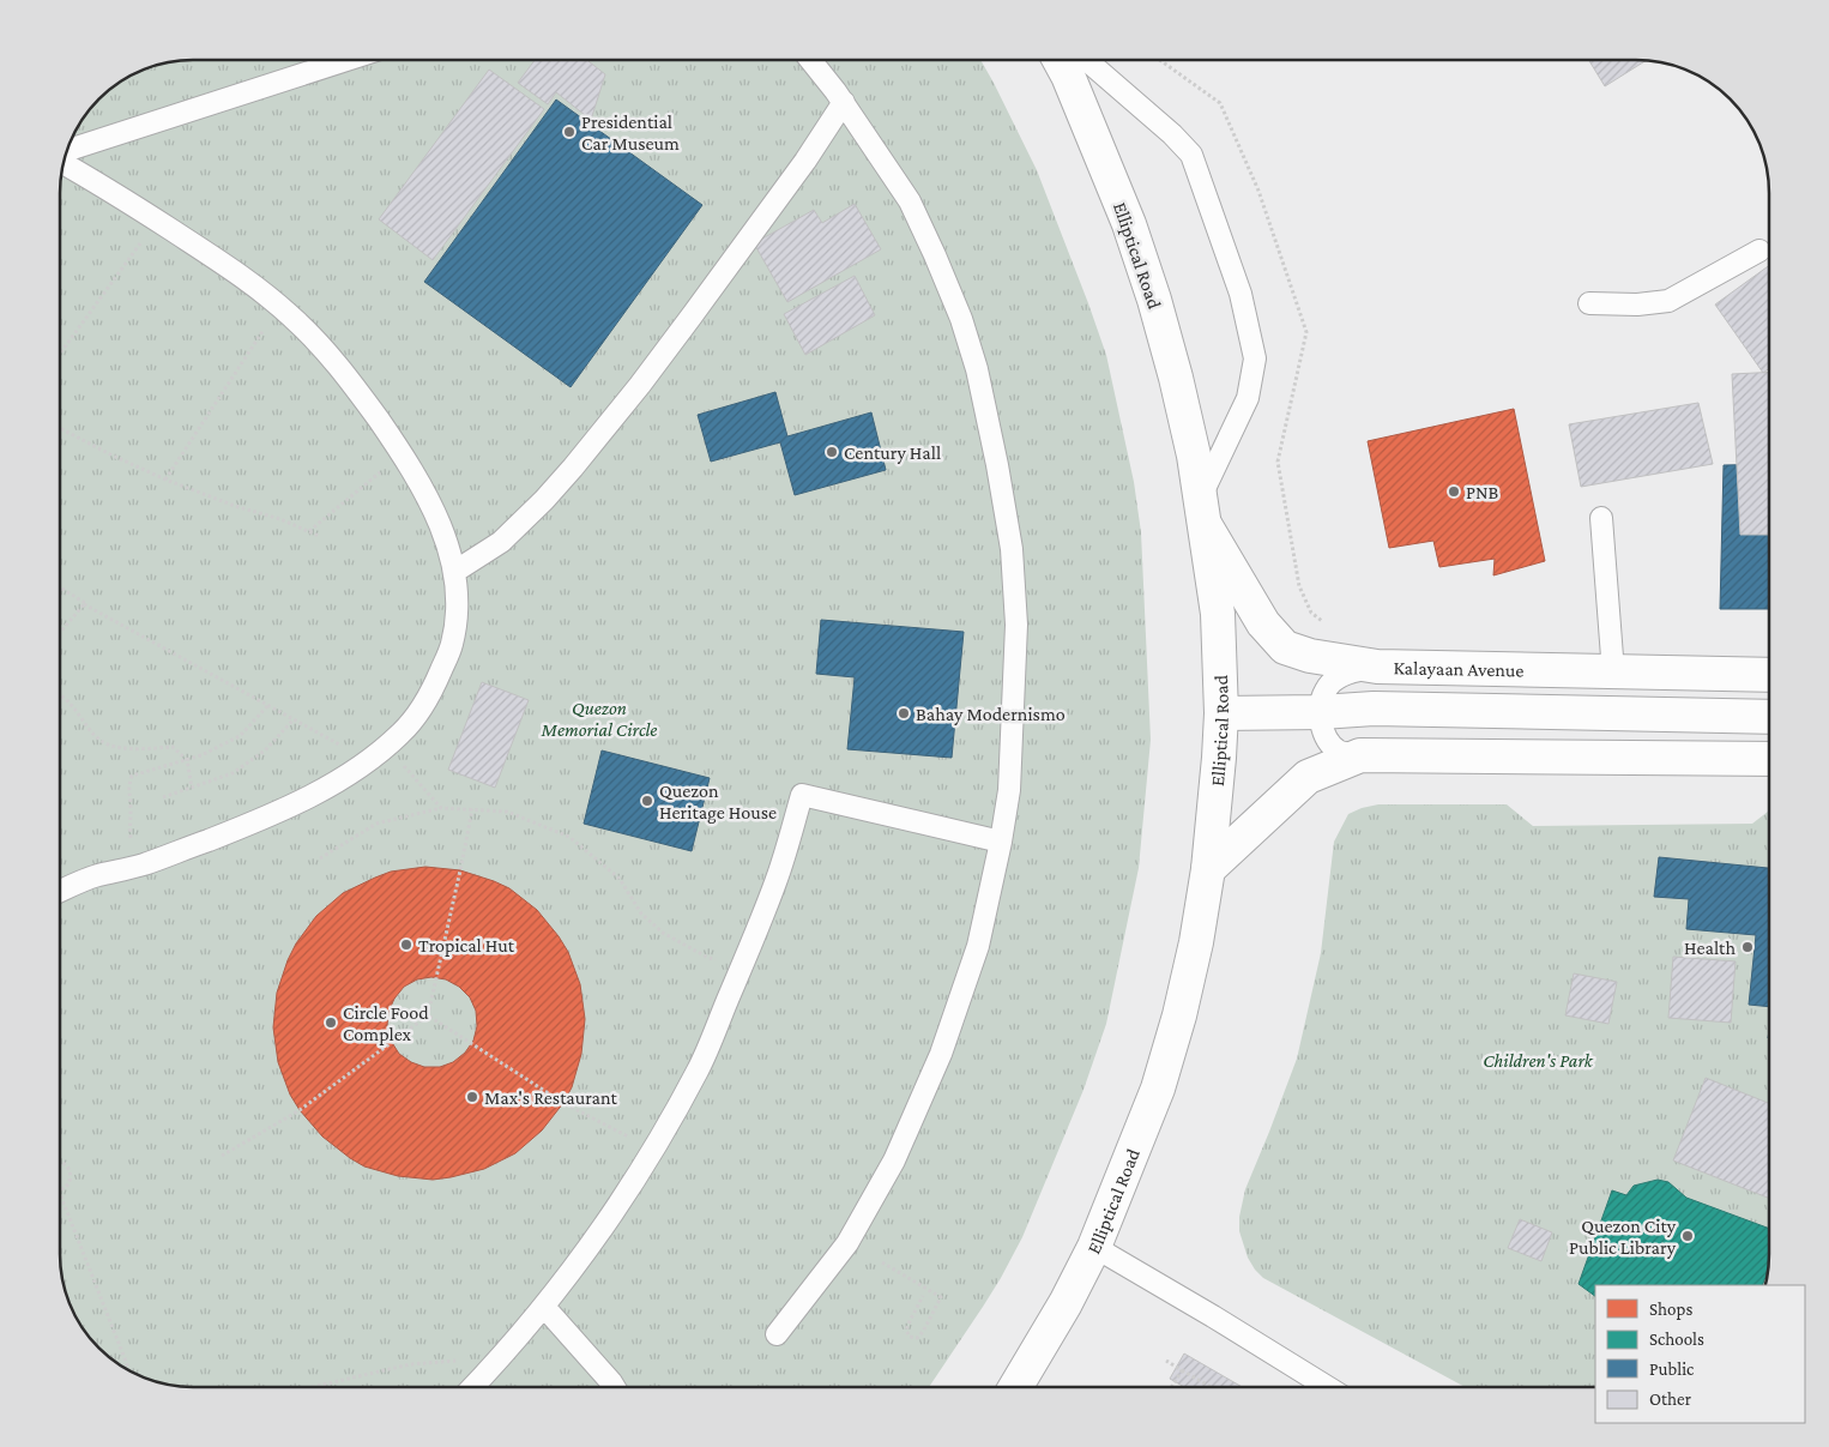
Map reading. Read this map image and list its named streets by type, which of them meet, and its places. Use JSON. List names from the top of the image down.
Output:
{
  "streets": {
    "main road": ["Elliptical Road", "Kalayaan Avenue"]
  },
  "crossings": [
    ["Elliptical Road", "Kalayaan Avenue"]
  ],
  "parks": ["Quezon Memorial Circle", "Children's Park"],
  "places": [
    "Presidential Car Museum",
    "Century Hall",
    "PNB",
    "Bahay Modernismo",
    "Quezon Heritage House",
    "Tropical Hut",
    "Health",
    "Circle Food Complex",
    "Max's Restaurant",
    "Quezon City Public Library"
  ],
  "legend": [
    "Shops",
    "Schools",
    "Public",
    "Other"
  ]
}
